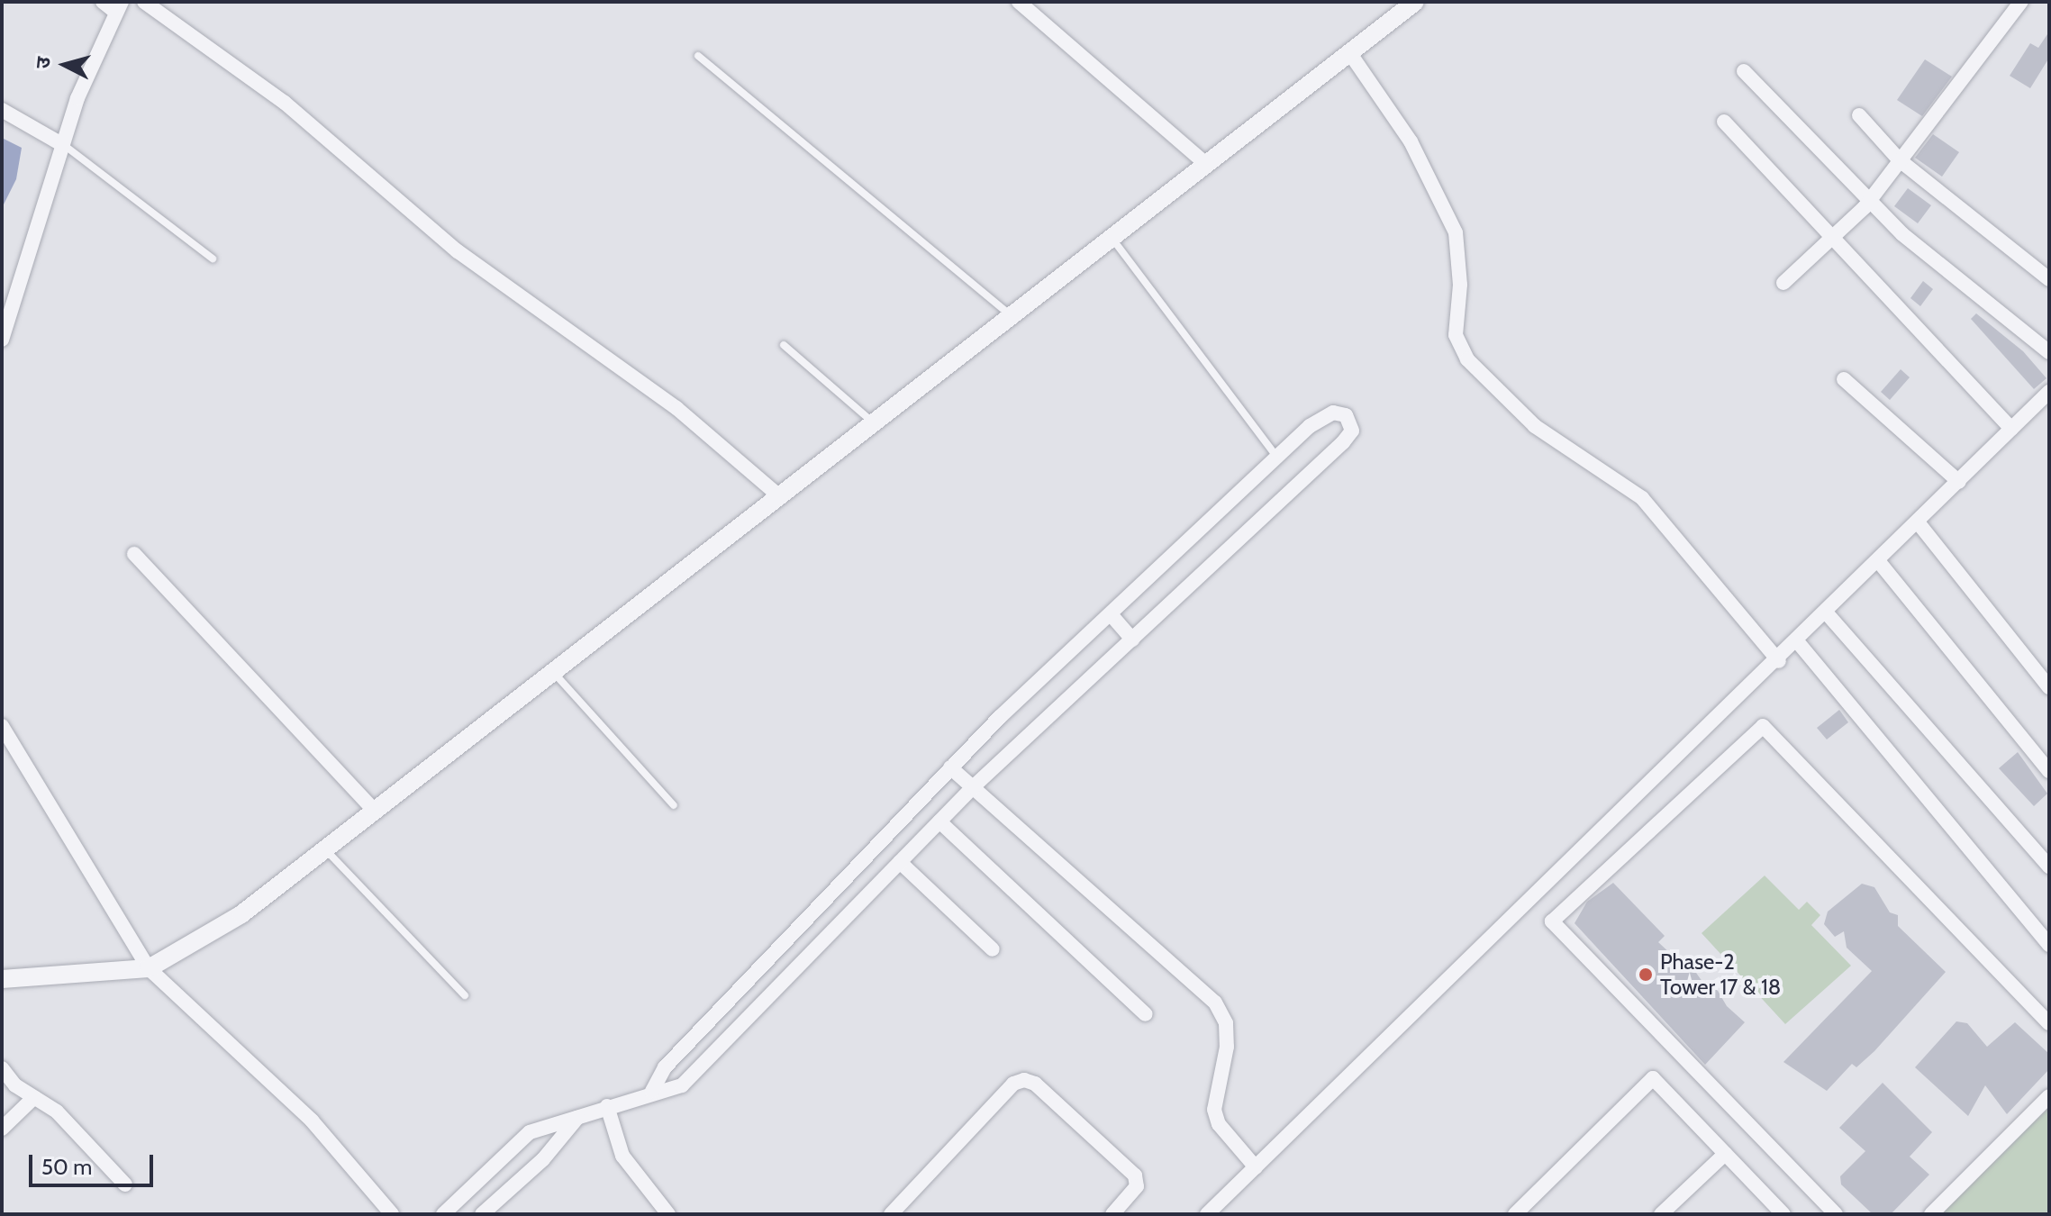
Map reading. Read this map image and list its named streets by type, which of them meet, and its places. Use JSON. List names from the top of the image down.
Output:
{
  "places": ["Phase-2 Tower 17 & 18"],
  "scale_bar": "50 m",
  "north": "left"
}
